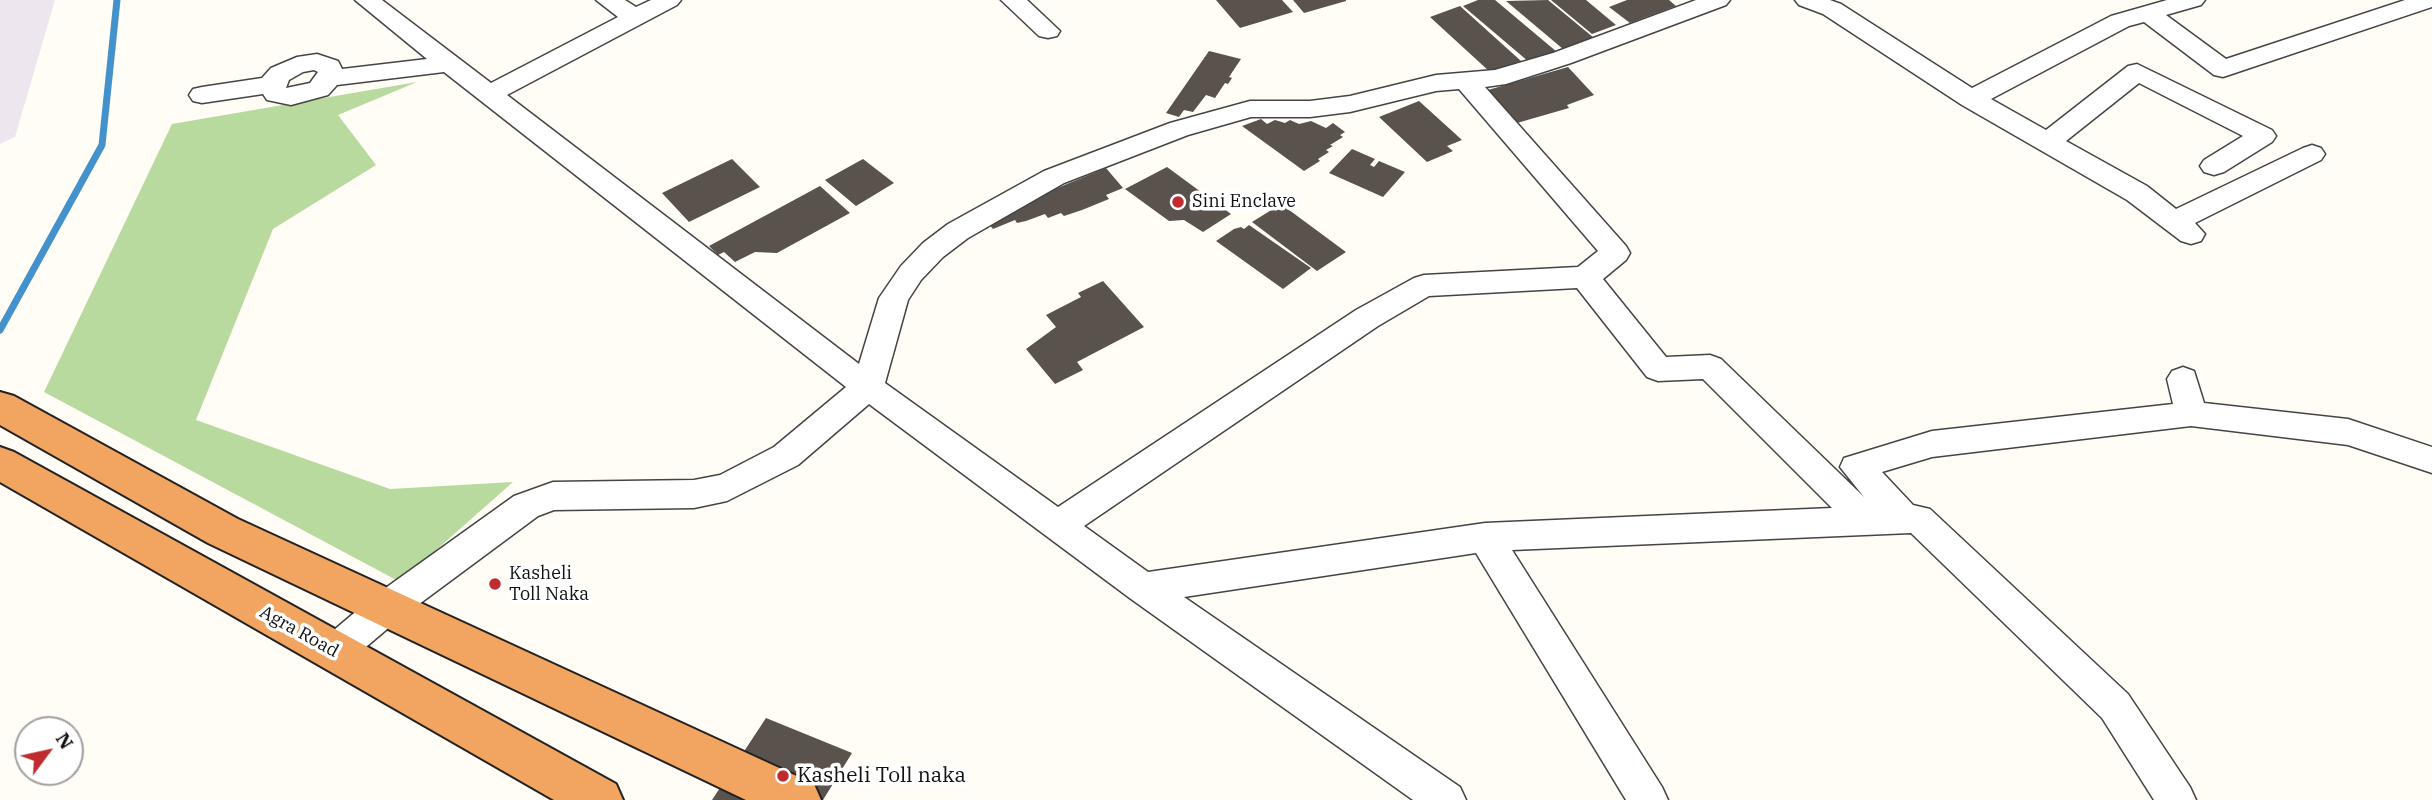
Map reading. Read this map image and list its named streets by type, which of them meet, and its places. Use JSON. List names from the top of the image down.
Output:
{
  "streets": {
    "highway": ["Agra Road"]
  },
  "places": ["Sini Enclave", "Kasheli Toll Naka", "Kasheli Toll naka"],
  "north": "top right"
}
